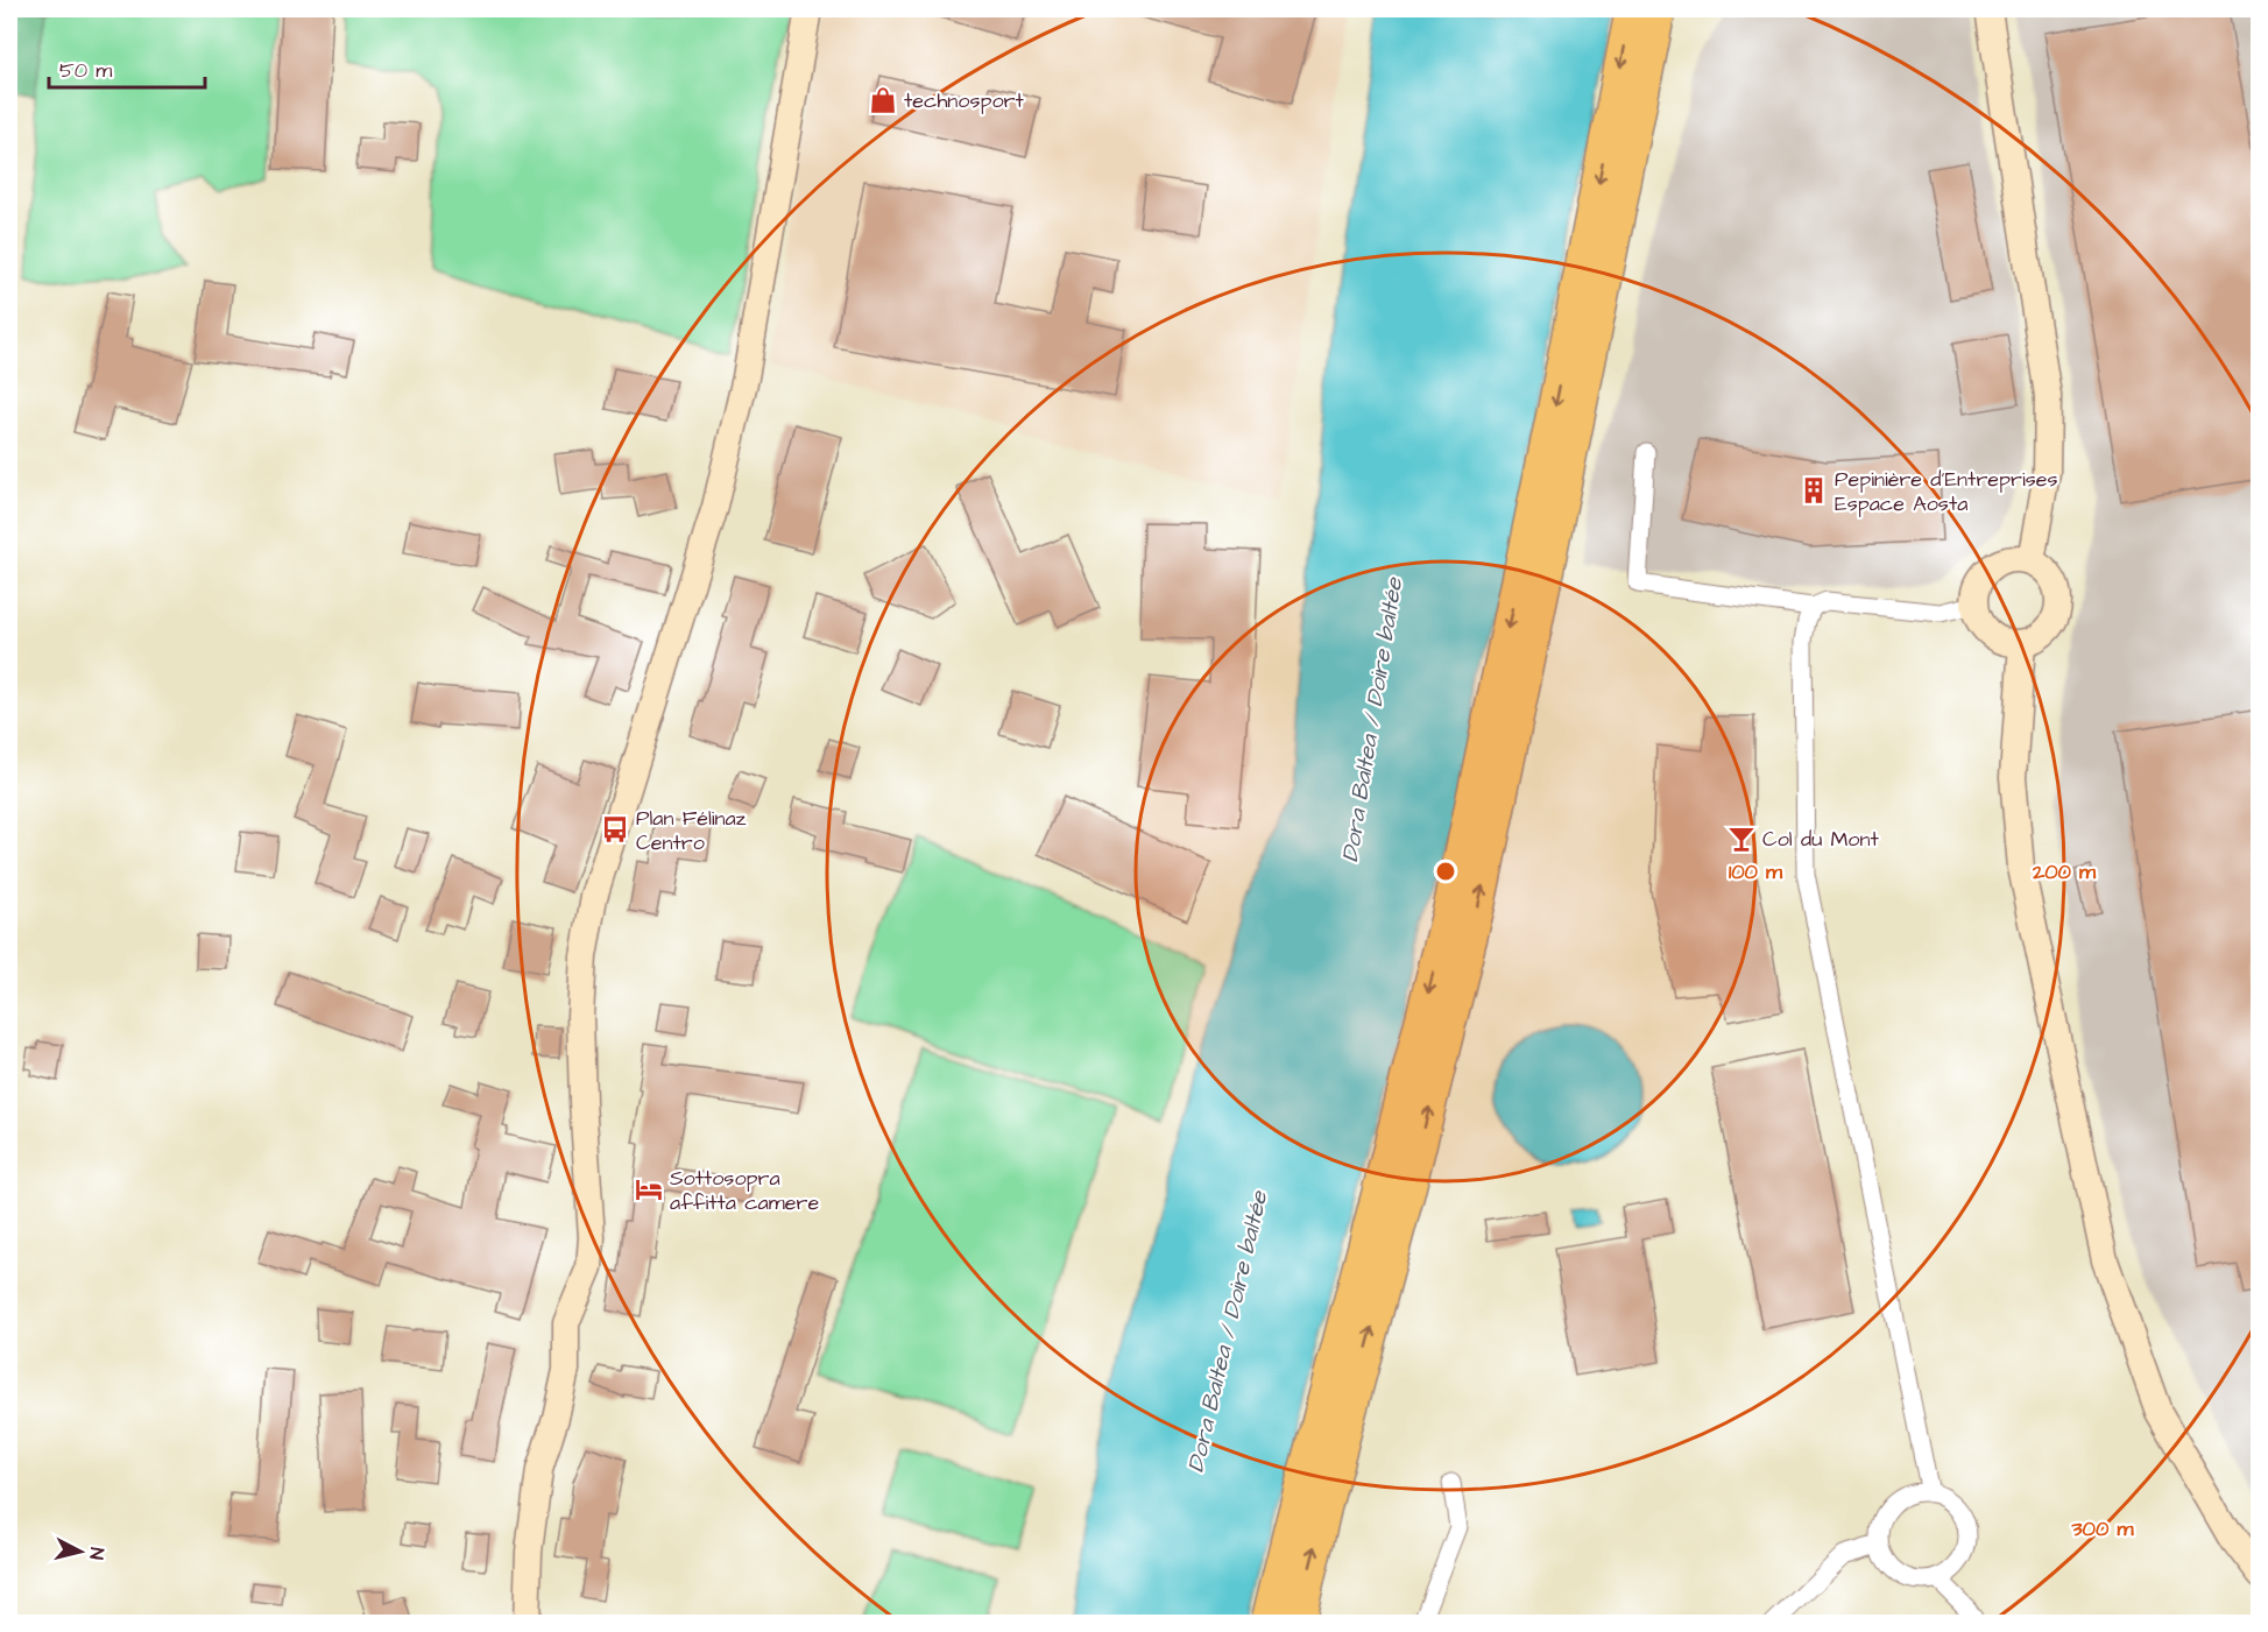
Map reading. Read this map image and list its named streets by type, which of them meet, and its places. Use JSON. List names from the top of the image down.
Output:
{
  "water": ["Dora Baltea / Doire baltée"],
  "places": {
    "shop": ["technosport"],
    "building": ["Pepinière d'Entreprises Espace Aosta"],
    "bus stop": ["Plan Félinaz Centro"],
    "bar": ["Col du Mont"],
    "hotel": ["Sottosopra affitta camere"]
  },
  "scale_bar": "50 m",
  "north": "right",
  "rings": ["100 m", "200 m", "300 m"]
}
